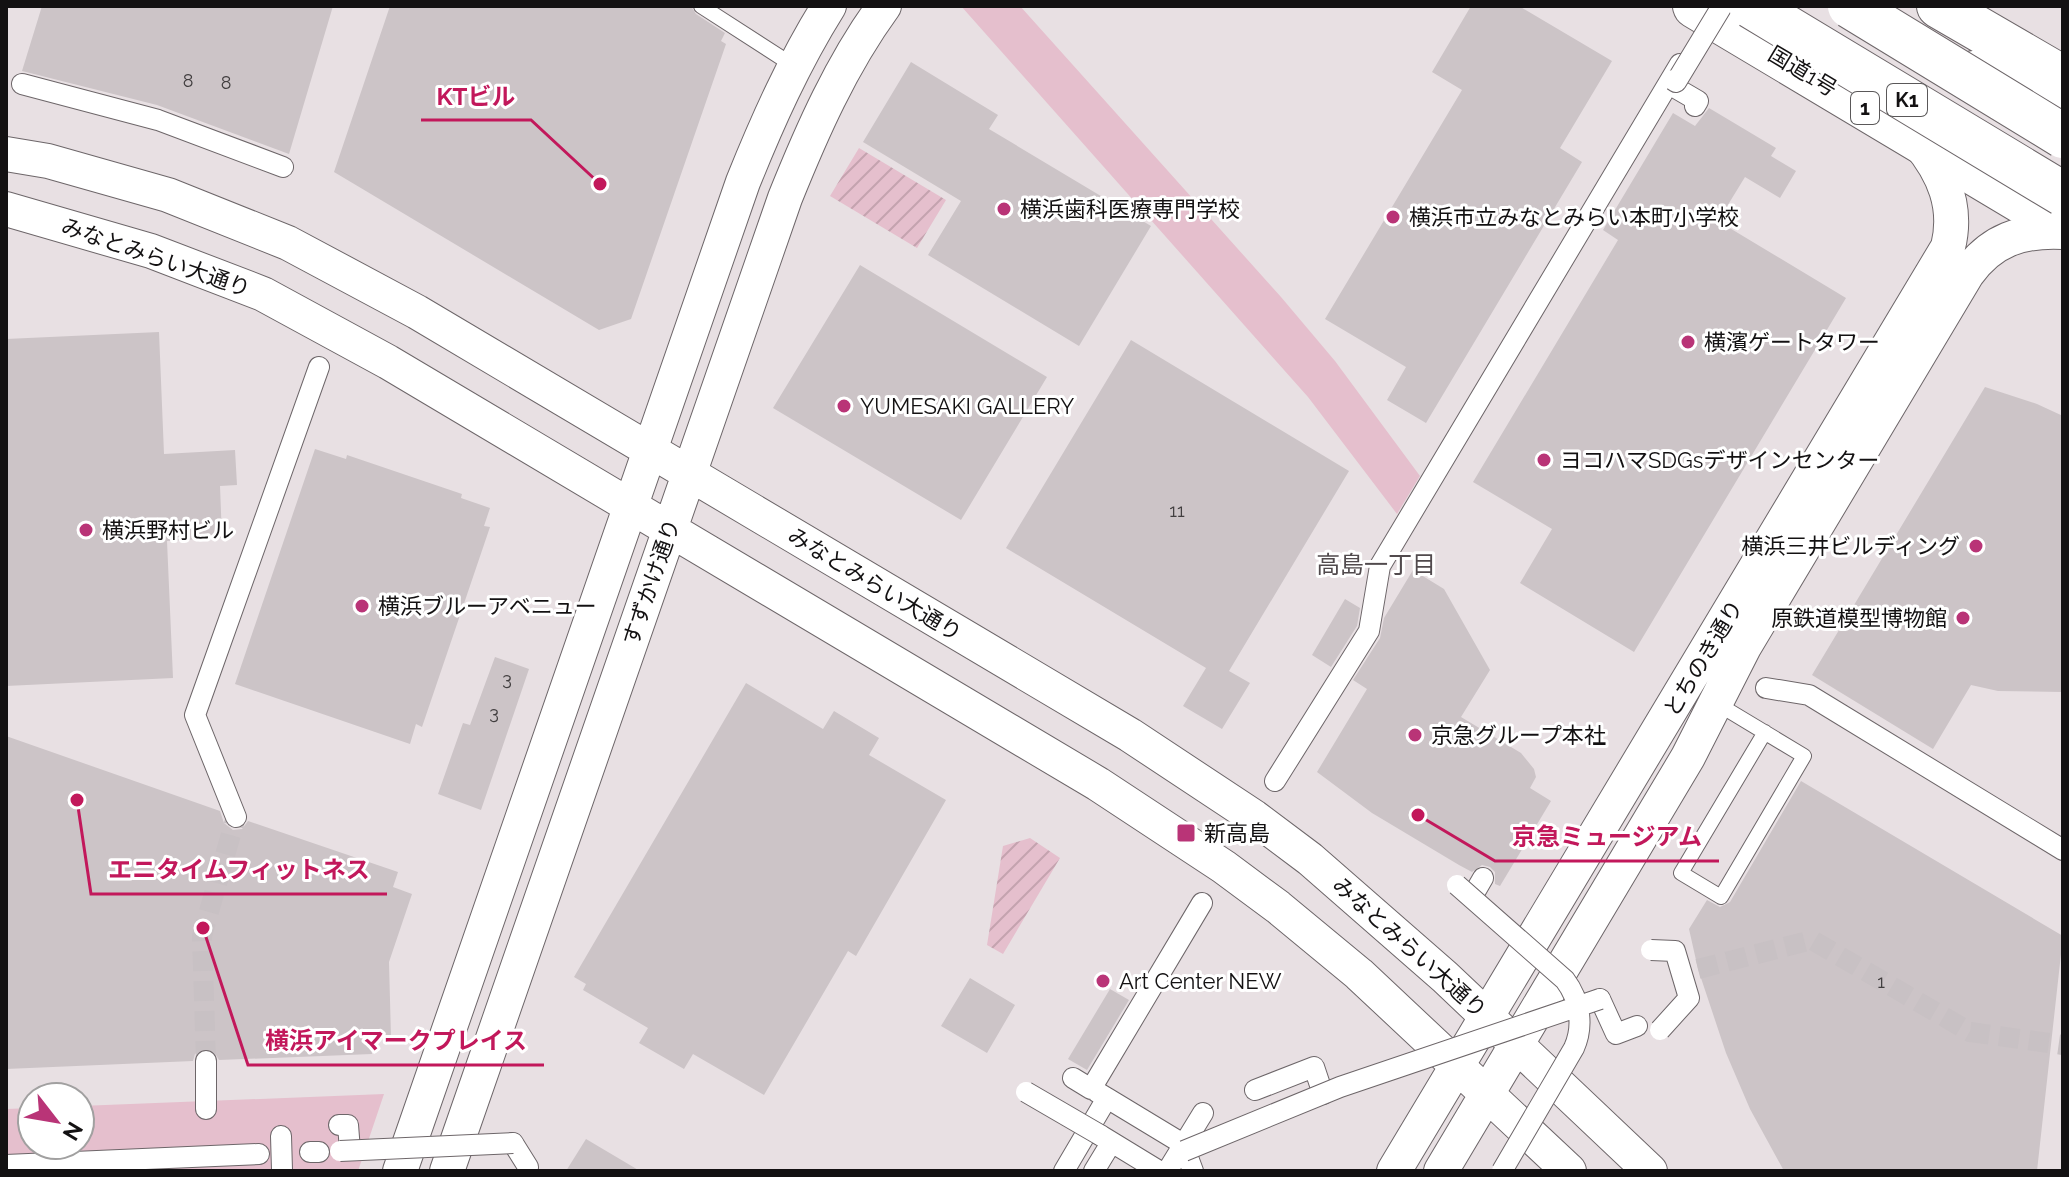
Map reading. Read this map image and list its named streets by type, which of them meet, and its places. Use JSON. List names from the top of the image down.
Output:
{
  "streets": {
    "highway": ["国道1号", "K1", "1"],
    "street": ["みなとみらい大通り", "すずかけ通り", "とちのき通り"]
  },
  "crossings": [
    ["国道1号", "K1"],
    ["国道1号", "とちのき通り"],
    ["K1", "とちのき通り"],
    ["みなとみらい大通り", "すずかけ通り"],
    ["みなとみらい大通り", "とちのき通り"]
  ],
  "districts": ["高島一丁目"],
  "places": {
    "other": [
      "KTビル",
      "横浜歯科医療専門学校",
      "横浜市立みなとみらい本町小学校",
      "横濱ゲートタワー",
      "YUMESAKI GALLERY",
      "ヨコハマSDGsデザインセンター",
      "横浜野村ビル",
      "横浜三井ビルディング",
      "横浜ブルーアベニュー",
      "原鉄道模型博物館",
      "京急グループ本社",
      "エニタイムフィットネス",
      "京急ミュージアム",
      "横浜アイマークプレイス",
      "Art Center NEW"
    ],
    "transit": ["新高島"]
  },
  "house_numbers": [
    "8",
    "8",
    "11",
    "3",
    "3",
    "1"
  ],
  "north": "bottom right"
}
